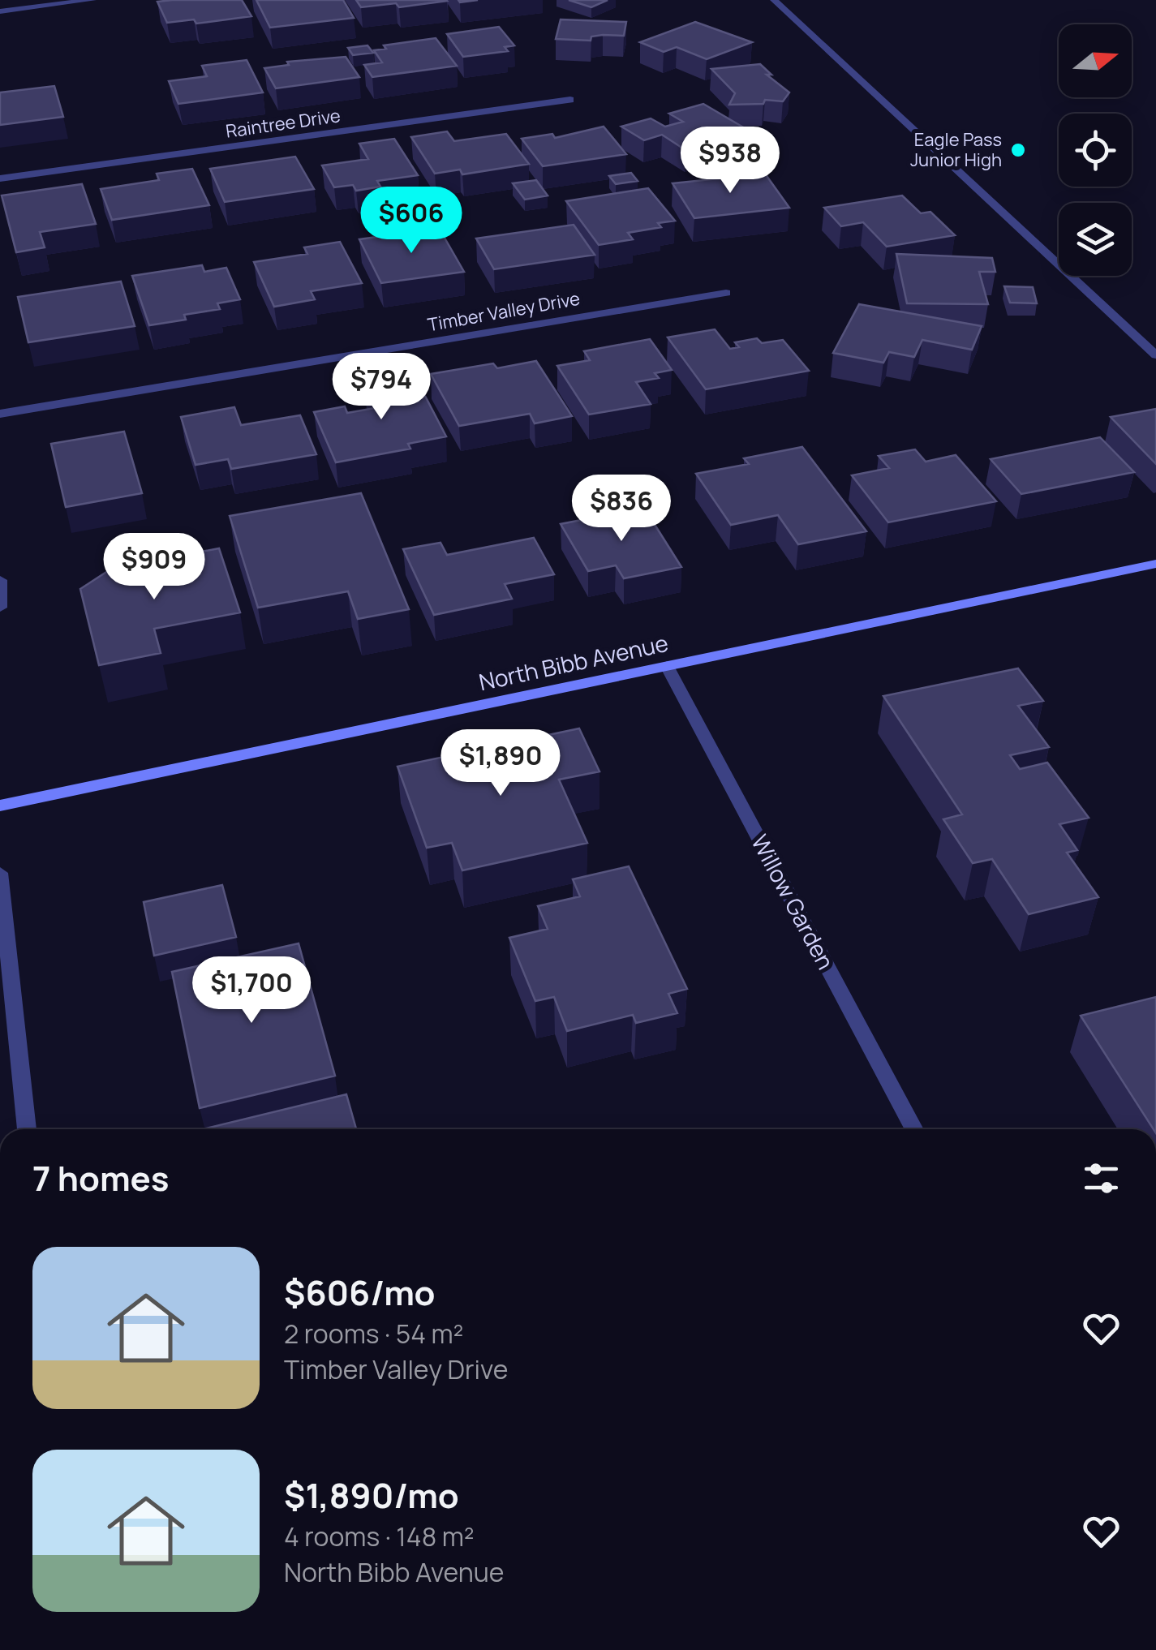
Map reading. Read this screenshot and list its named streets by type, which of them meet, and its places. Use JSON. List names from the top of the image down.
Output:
{
  "streets": {
    "main road": ["North Bibb Avenue"],
    "street": ["Raintree Drive", "Timber Valley Drive", "Willow Garden"]
  },
  "crossings": [
    ["North Bibb Avenue", "Willow Garden"]
  ],
  "places": ["Eagle Pass Junior High"],
  "north": "right",
  "page": {
    "price": [
      "$938",
      "$606",
      "$794",
      "$836",
      "$909",
      "$1,890",
      "$1,700"
    ],
    "heading": "7 homes",
    "list": [
      {
        "name": "$606/mo",
        "note": "2 rooms · 54 m² · Timber Valley Drive"
      },
      {
        "name": "$1,890/mo",
        "note": "4 rooms · 148 m² · North Bibb Avenue"
      }
    ]
  }
}
